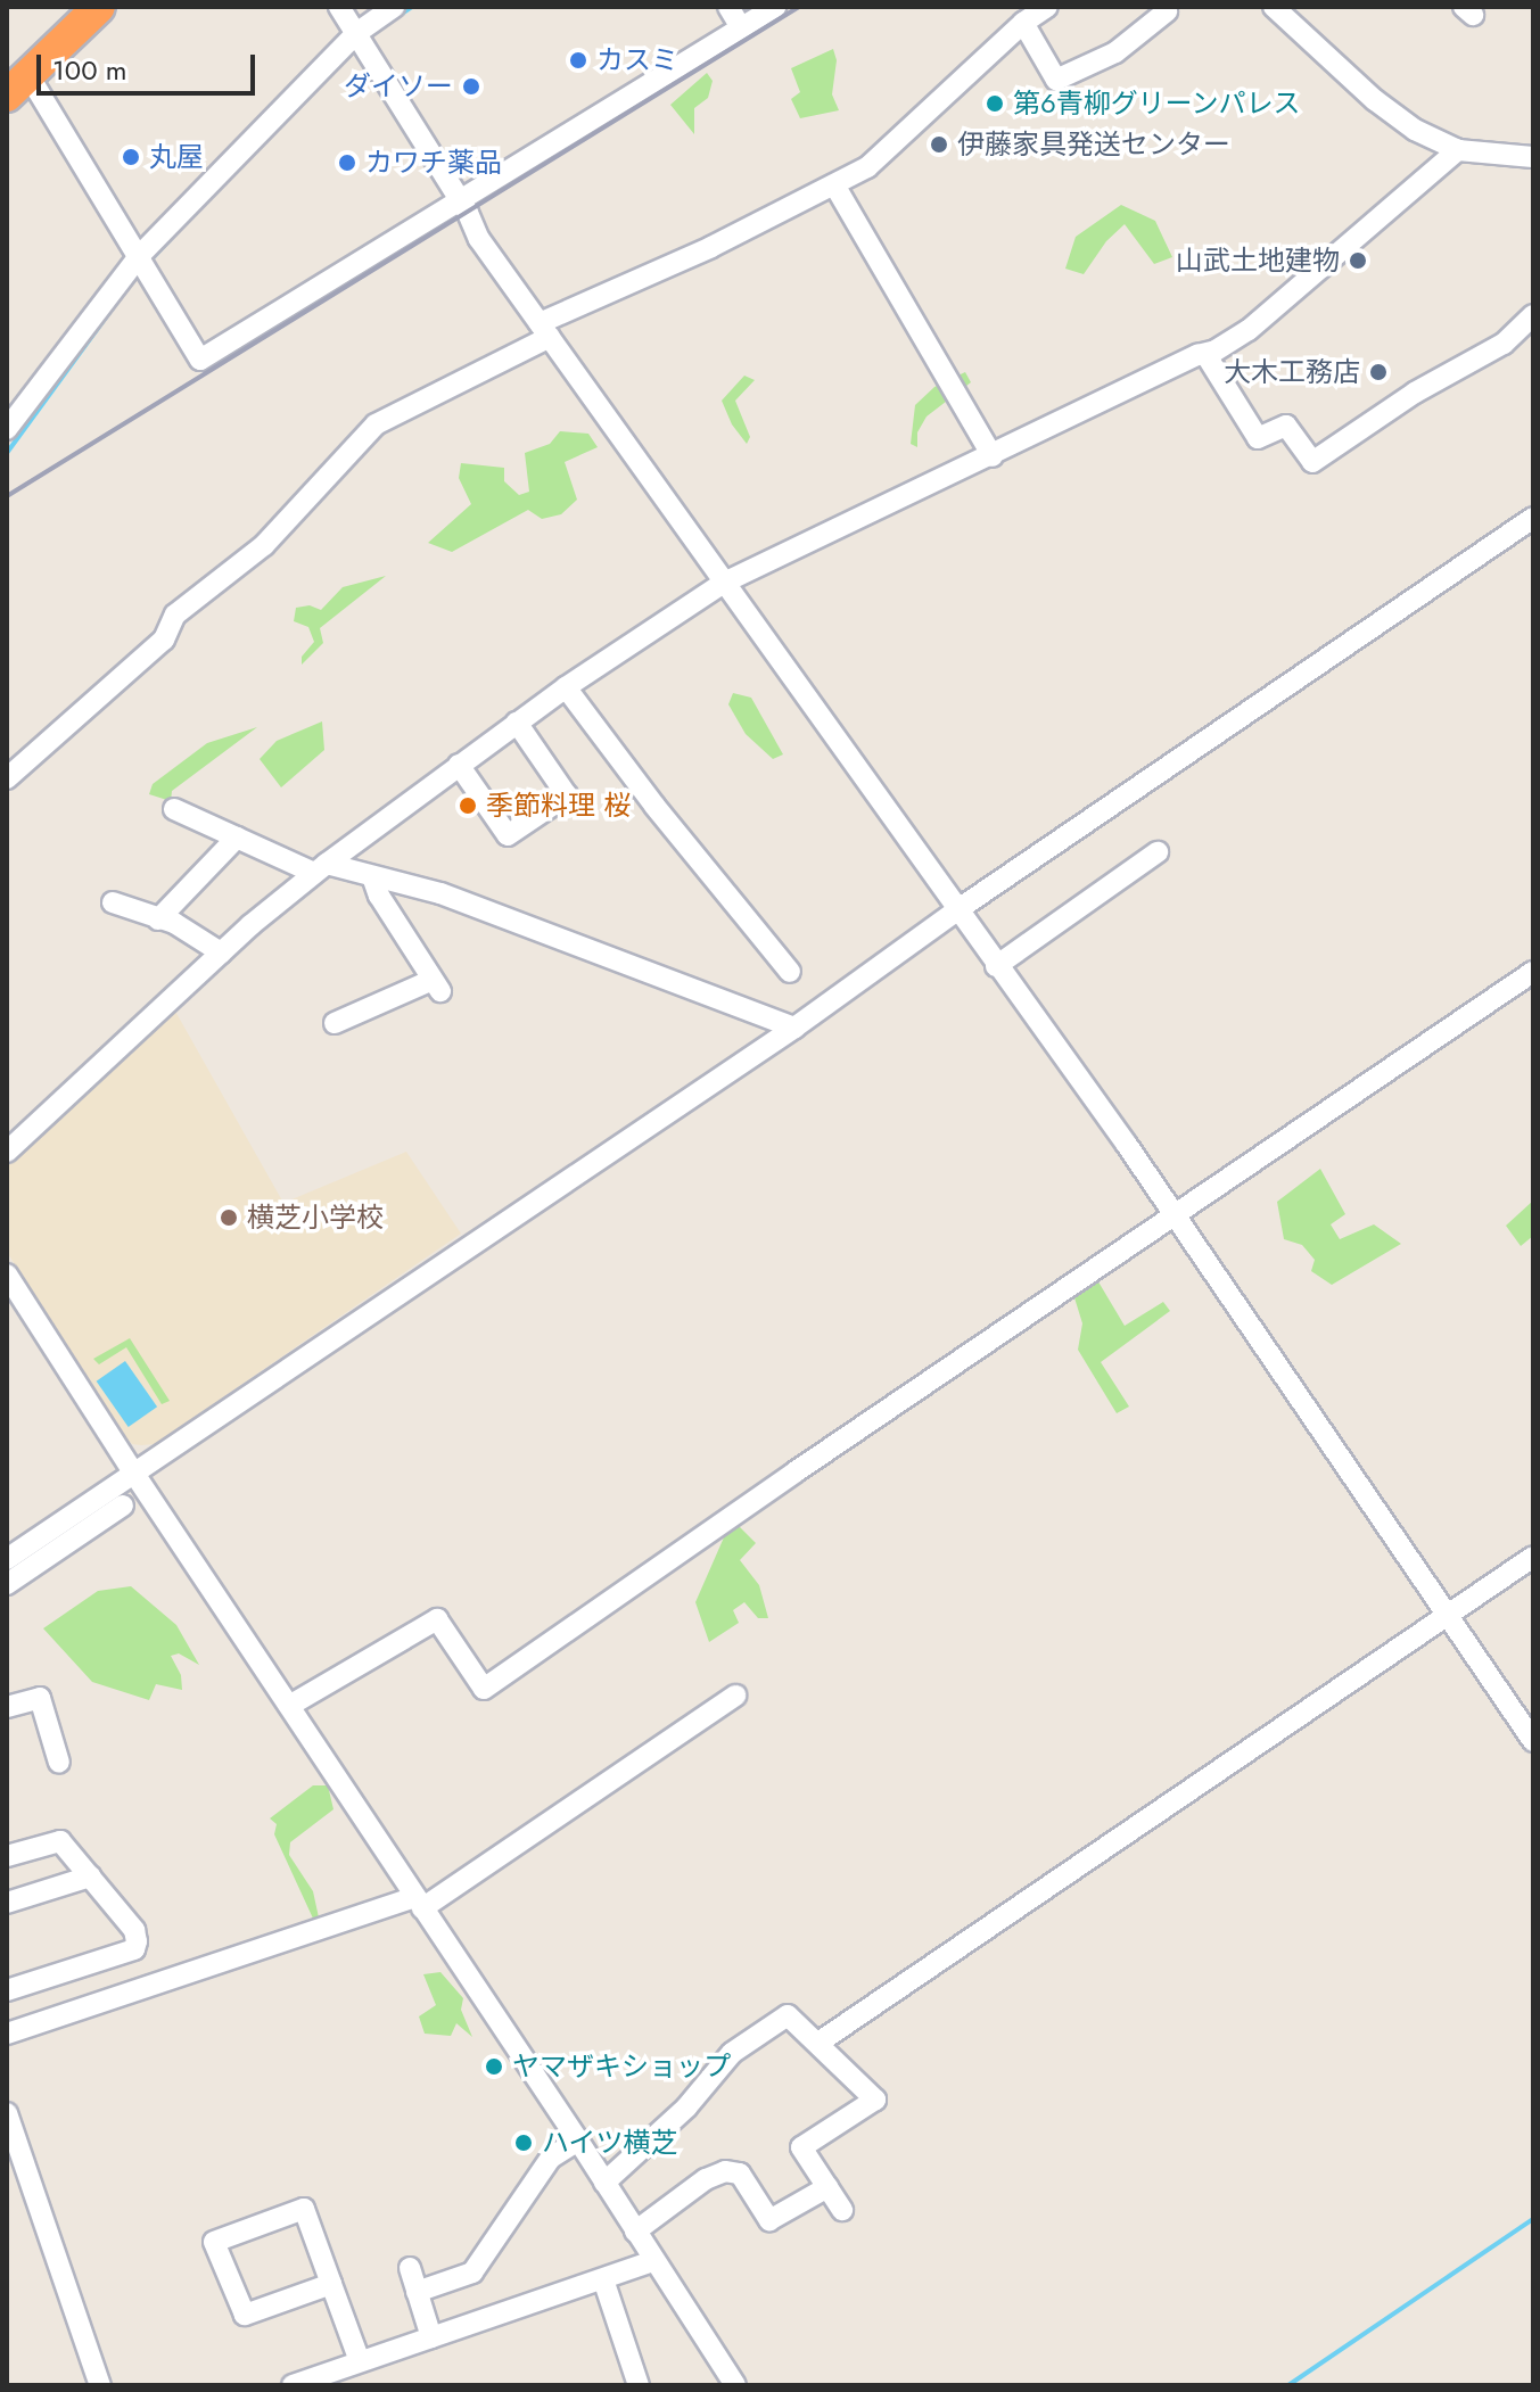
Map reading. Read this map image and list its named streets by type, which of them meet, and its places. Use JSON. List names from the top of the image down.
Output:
{
  "places": [
    "カスミ",
    "ダイソー",
    "第6青柳グリーンパレス",
    "伊藤家具発送センター",
    "丸屋",
    "カワチ薬品",
    "山武土地建物",
    "大木工務店",
    "季節料理 桜",
    "横芝小学校",
    "ヤマザキショップ",
    "ハイツ横芝"
  ],
  "scale_bar": "100 m"
}
